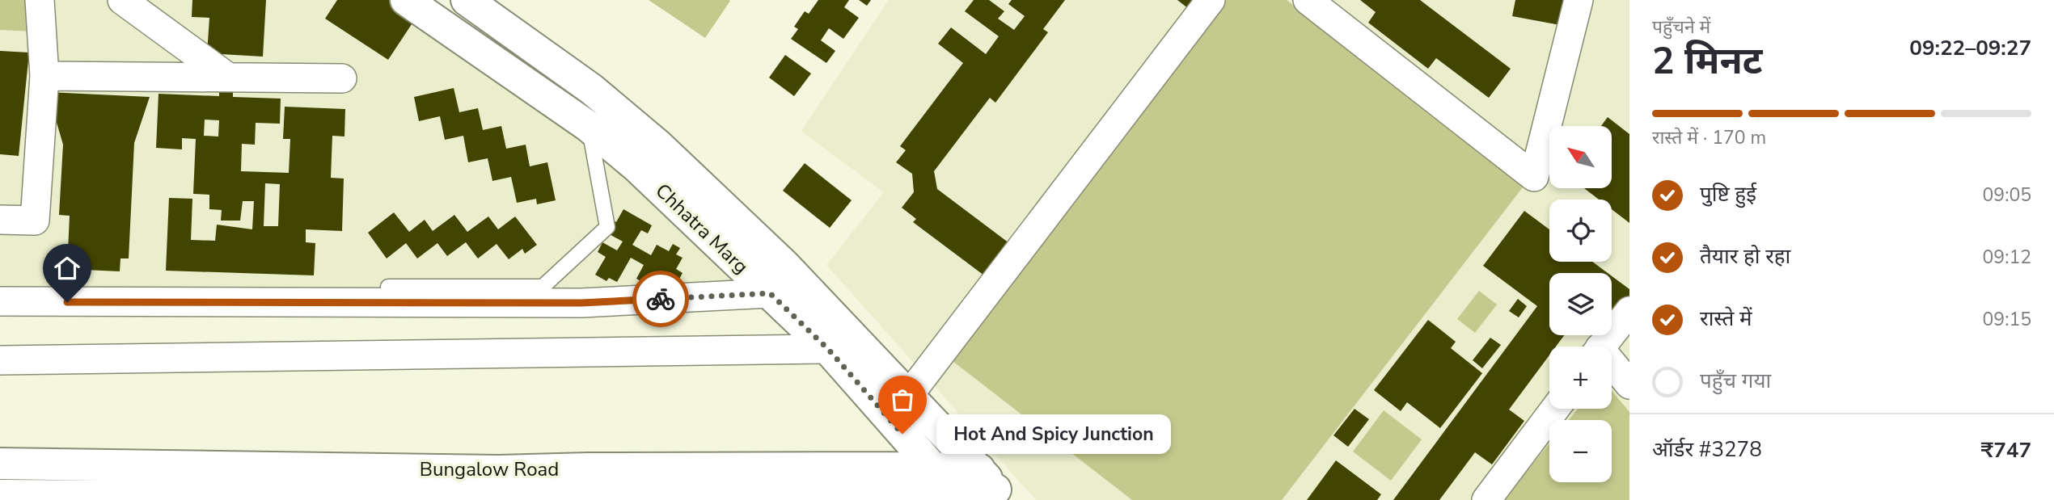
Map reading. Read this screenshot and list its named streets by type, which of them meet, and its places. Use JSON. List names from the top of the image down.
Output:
{
  "streets": {
    "street": ["Chhatra Marg", "Bungalow Road"]
  },
  "crossings": [
    ["Chhatra Marg", "Bungalow Road"]
  ],
  "places": ["Hot And Spicy Junction"],
  "north": "top left",
  "page": {
    "heading": ["2 मिनट", "पहुँचने में", "09:22–09:27"],
    "panel": ["ऑर्डर #3278", "₹747"],
    "bar": "रास्ते में · 170 m",
    "map_buttons": ["+", "−"],
    "list": [
      ["पुष्टि हुई", "09:05"],
      ["तैयार हो रहा", "09:12"],
      ["रास्ते में", "09:15"],
      "पहुँच गया"
    ],
    "bubble": "Hot And Spicy Junction"
  }
}
